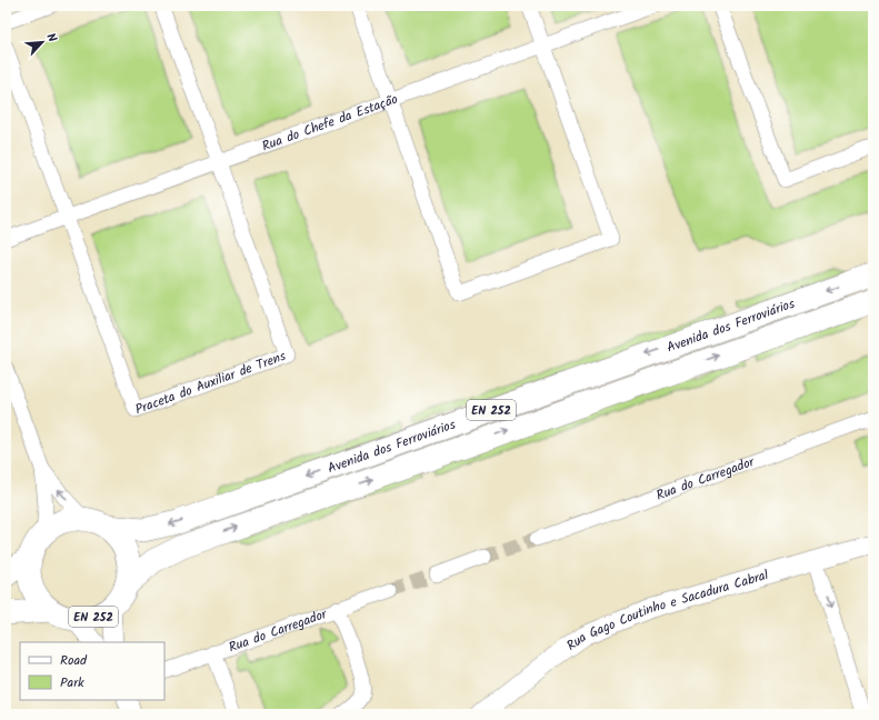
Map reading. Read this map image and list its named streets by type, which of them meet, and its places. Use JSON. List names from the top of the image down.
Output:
{
  "streets": {
    "main road": ["Avenida dos Ferroviários", "EN 252"],
    "street": [
      "Rua do Chefe da Estação",
      "Praceta do Auxiliar de Trens",
      "Rua do Carregador",
      "Rua Gago Coutinho e Sacadura Cabral"
    ]
  },
  "crossings": [
    ["Rua do Chefe da Estação", "Praceta do Auxiliar de Trens"]
  ],
  "legend": ["Road", "Park"],
  "north": "top right"
}
